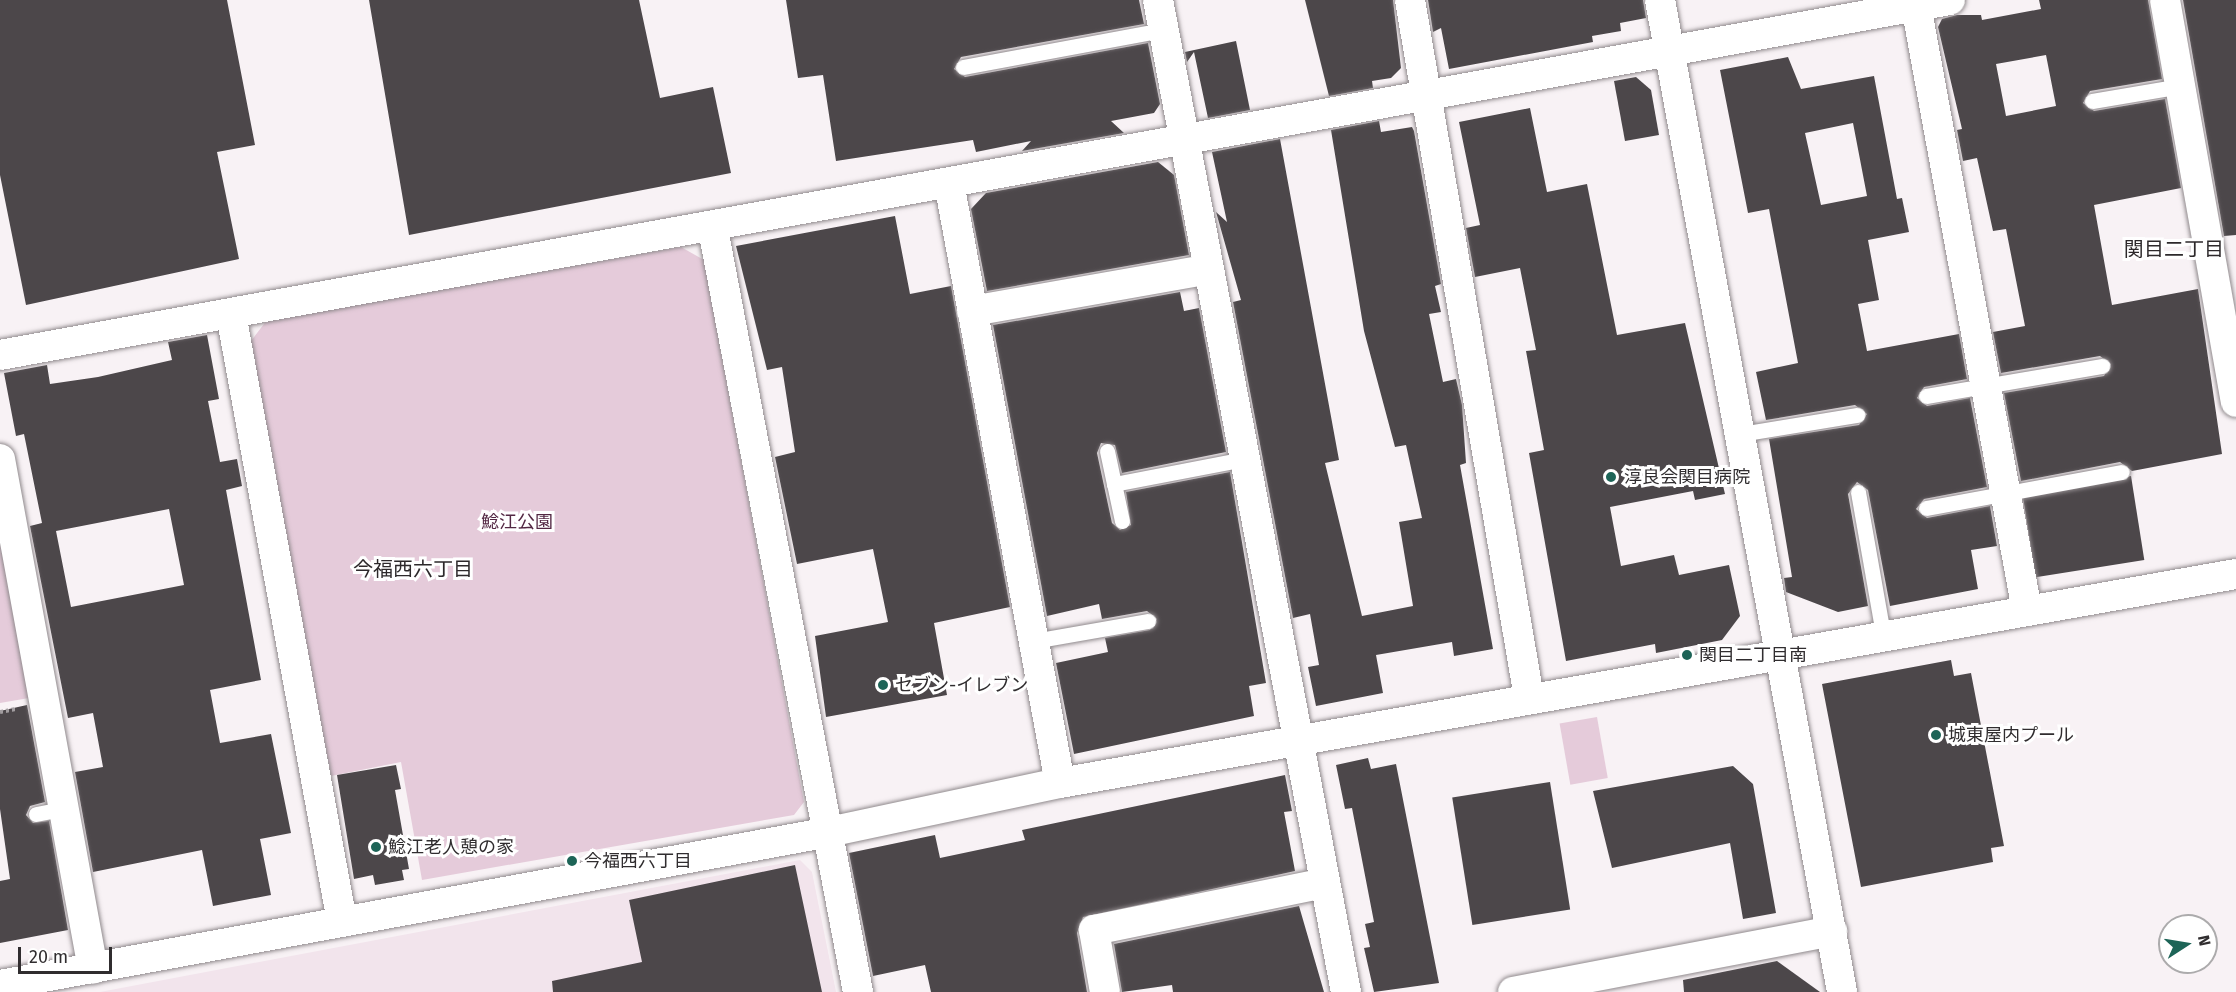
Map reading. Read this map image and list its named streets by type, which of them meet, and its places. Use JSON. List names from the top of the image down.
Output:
{
  "districts": ["関目二丁目", "今福西六丁目"],
  "parks": ["鯰江公園"],
  "places": [
    "淳良会関目病院",
    "関目二丁目南",
    "セブン-イレブン",
    "城東屋内プール",
    "鯰江老人憩の家",
    "今福西六丁目"
  ],
  "scale_bar": "20 m",
  "north": "right"
}
